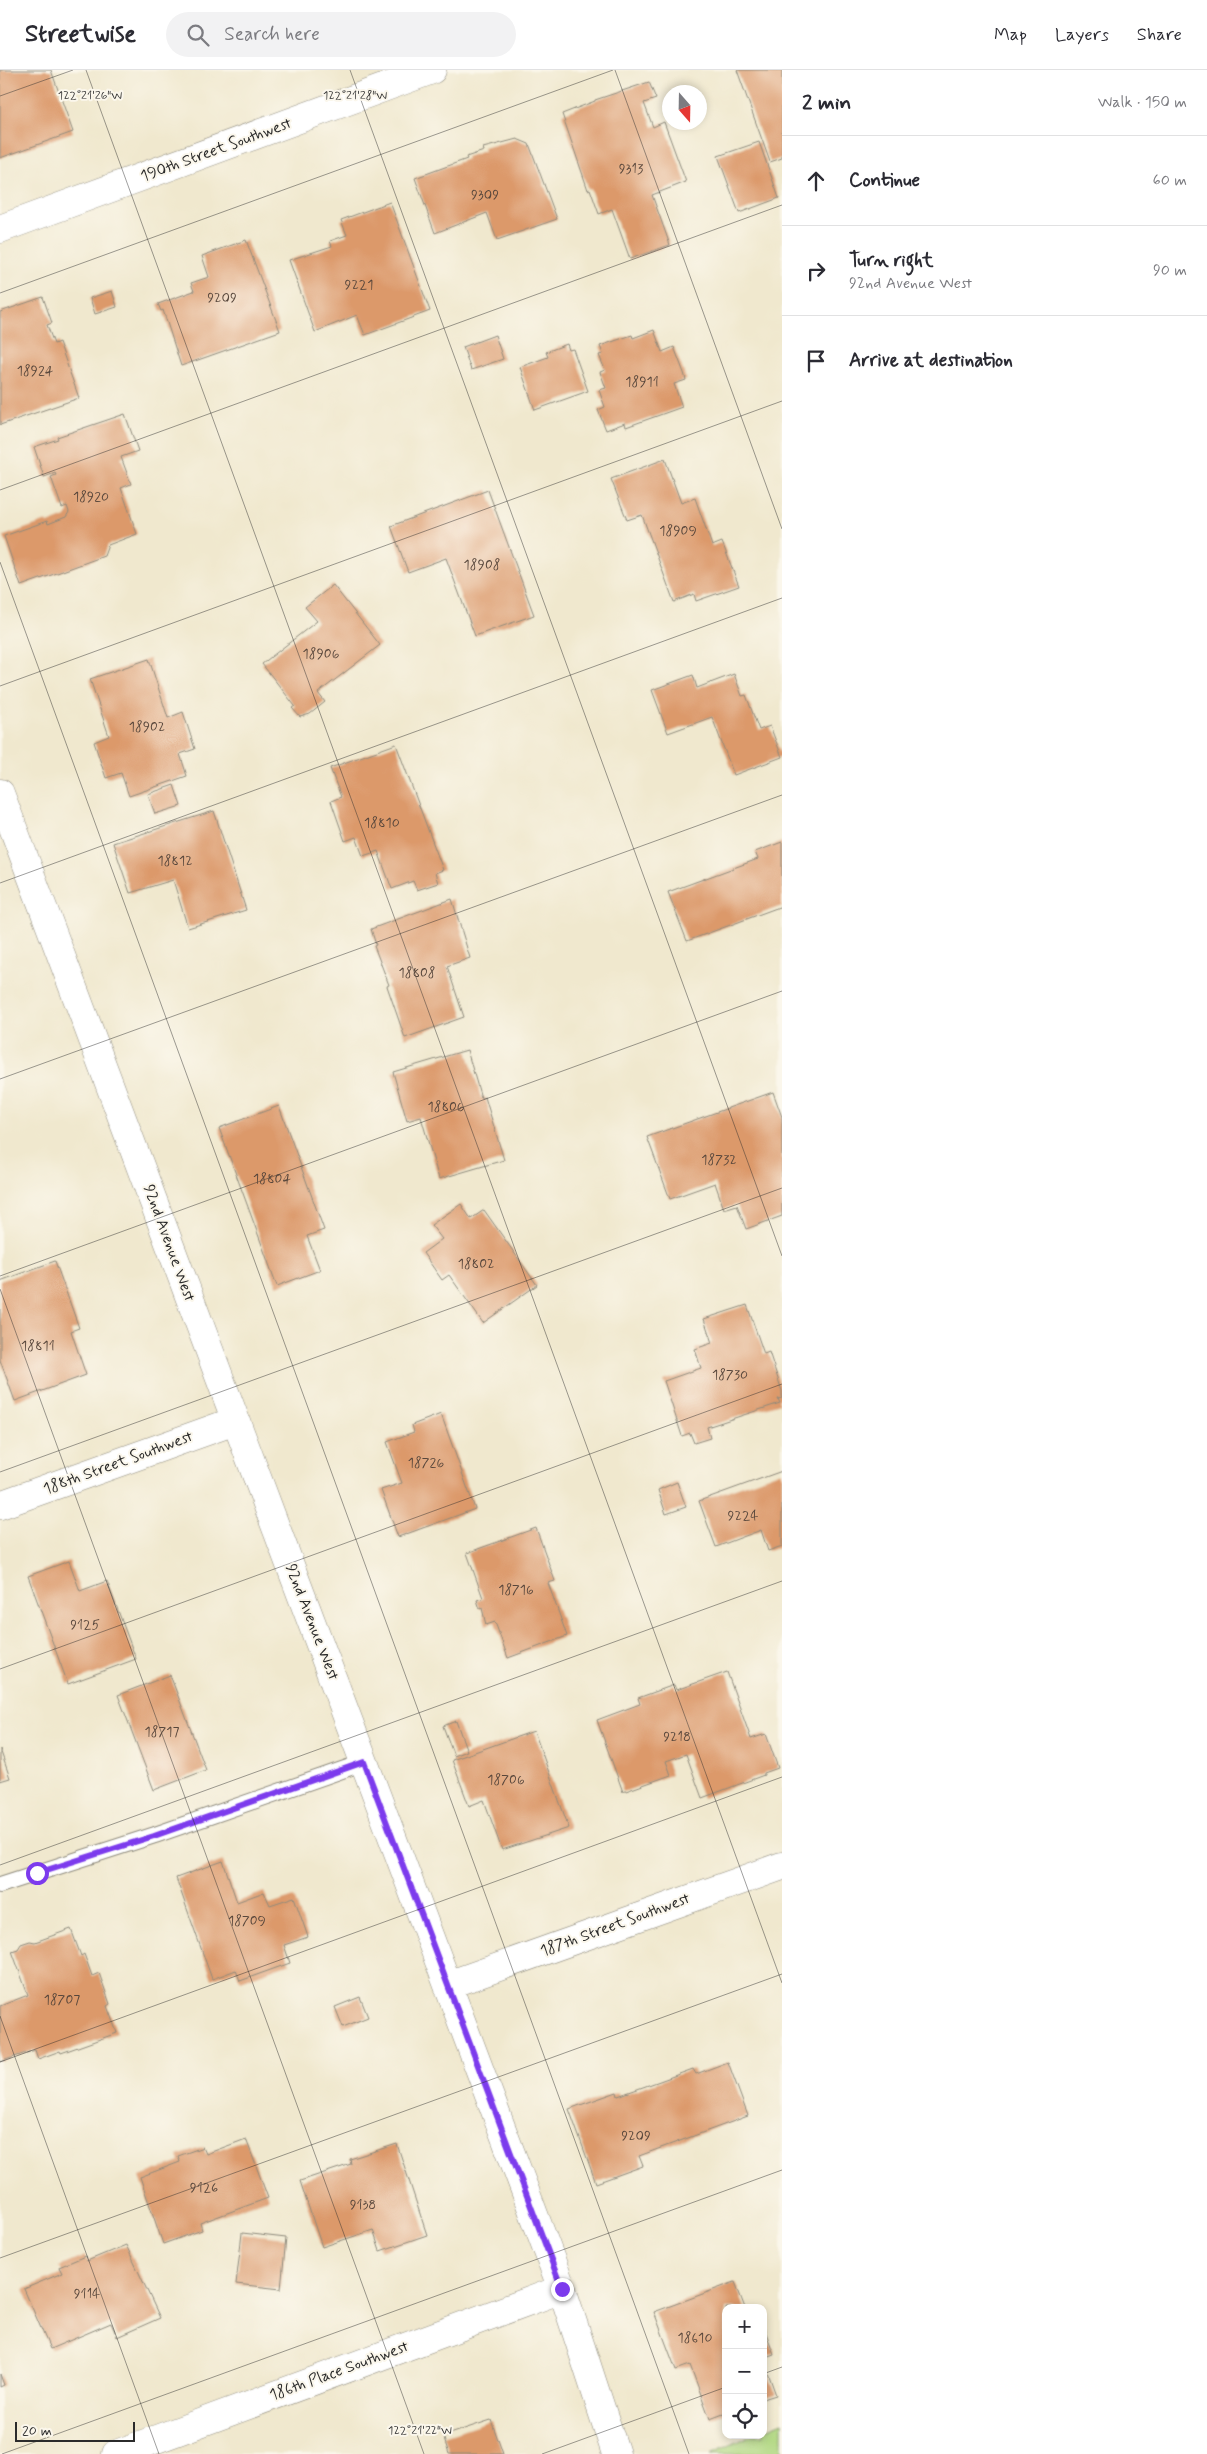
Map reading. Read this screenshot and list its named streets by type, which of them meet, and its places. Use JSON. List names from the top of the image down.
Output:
{
  "streets": {
    "street": [
      "190th Street Southwest",
      "92nd Avenue West",
      "188th Street Southwest",
      "187th Street Southwest",
      "186th Place Southwest"
    ]
  },
  "crossings": [
    ["92nd Avenue West", "188th Street Southwest"],
    ["92nd Avenue West", "187th Street Southwest"],
    ["92nd Avenue West", "186th Place Southwest"]
  ],
  "house_numbers": [
    "9313",
    "9309",
    "9221",
    "9209",
    "18924",
    "18911",
    "18920",
    "18909",
    "18908",
    "18906",
    "18902",
    "18810",
    "18812",
    "18808",
    "18806",
    "18732",
    "18804",
    "18802",
    "18811",
    "18730",
    "18726",
    "9224",
    "18716",
    "9125",
    "18717",
    "9218",
    "18706",
    "18709",
    "18707",
    "9209",
    "9126",
    "9138",
    "9114",
    "18610"
  ],
  "scale_bar": "20 m",
  "north": "bottom",
  "page": {
    "header": "Streetwise",
    "search": "Search here",
    "nav": ["Map", "Layers", "Share"],
    "heading": ["2 min", "Walk · 150 m"],
    "list": [
      ["Continue", "60 m"],
      ["Turn right", "92nd Avenue West", "90 m"],
      "Arrive at destination"
    ],
    "map_buttons": ["+", "−"],
    "scale": "20 m"
  },
  "coordinates": ["122°21'26\"W", "122°21'28\"W", "122°21'22\"W"]
}
